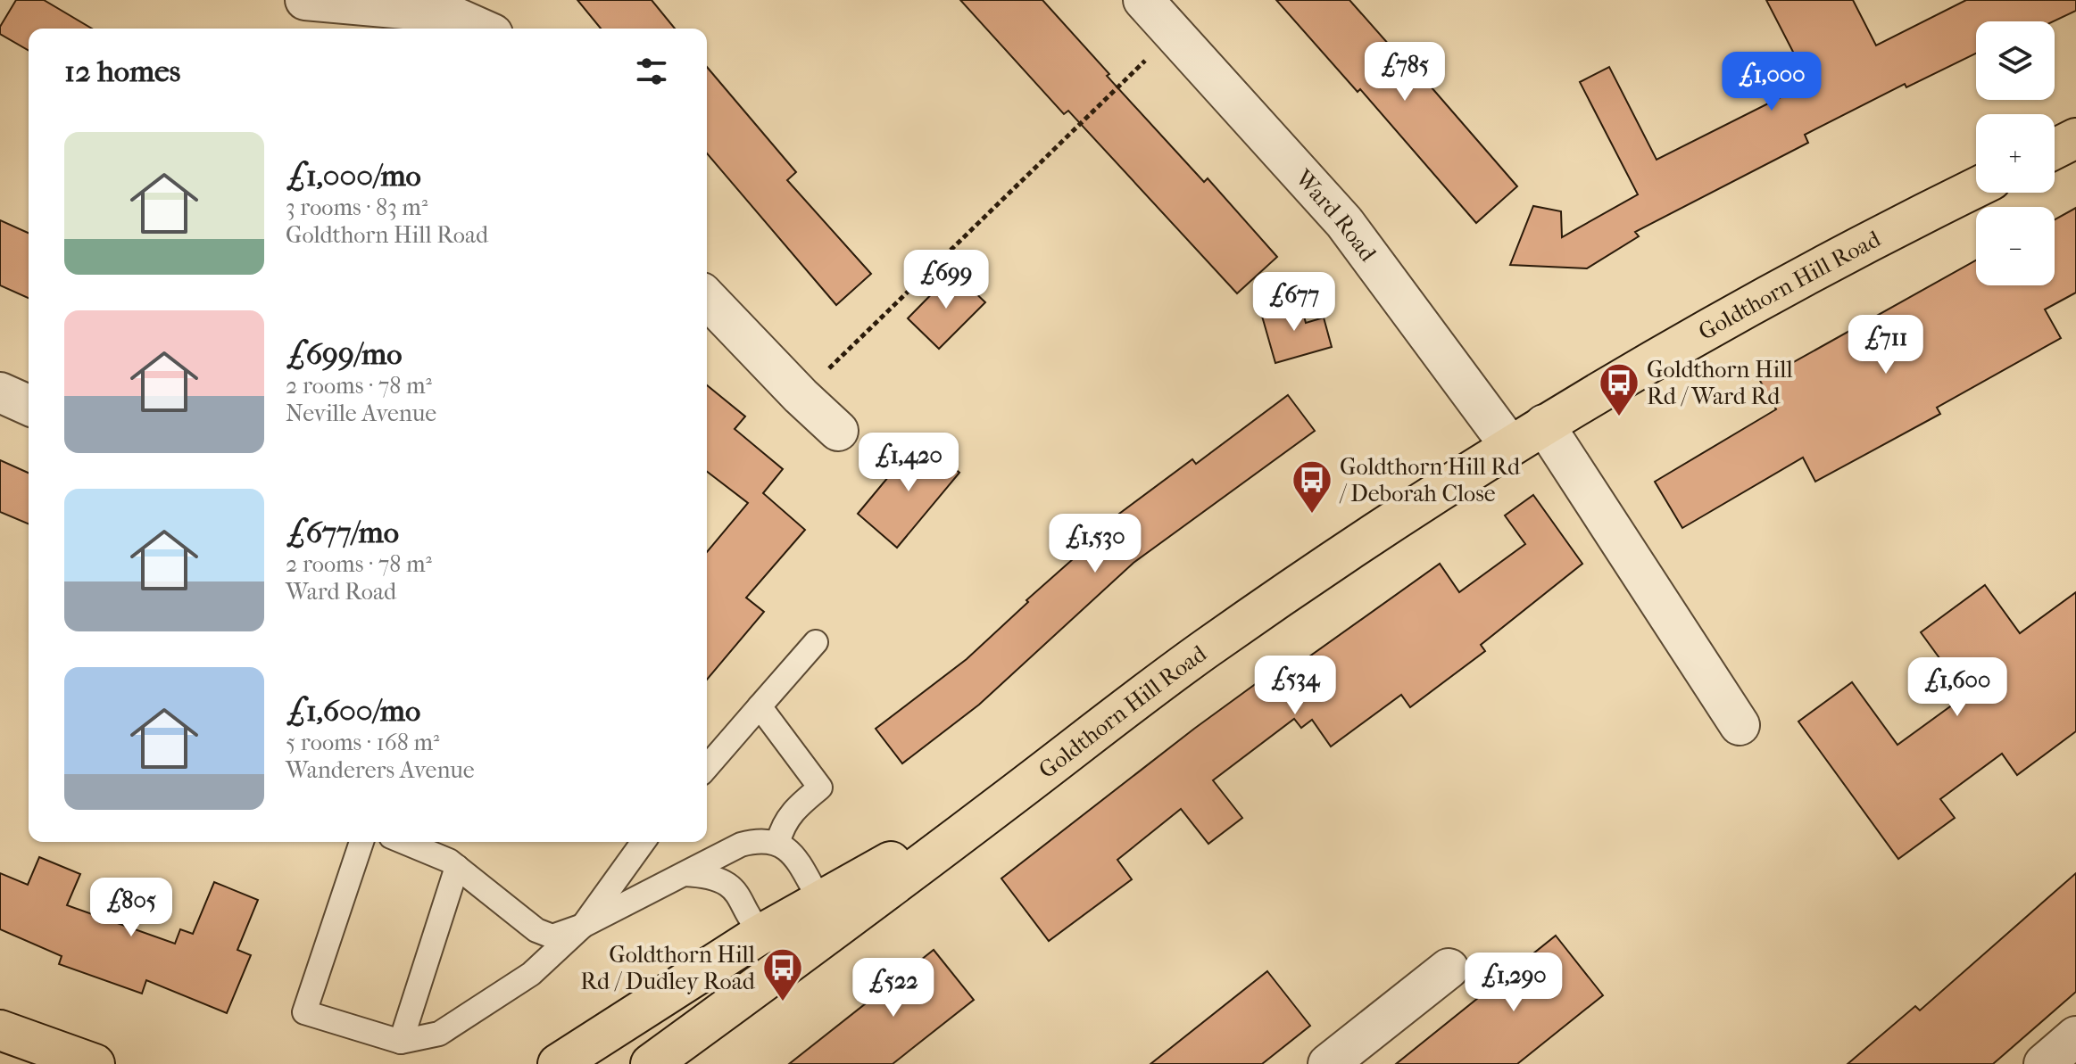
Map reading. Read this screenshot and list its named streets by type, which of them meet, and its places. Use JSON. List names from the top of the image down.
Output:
{
  "streets": {
    "main road": ["Goldthorn Hill Road"],
    "street": ["Ward Road"]
  },
  "crossings": [
    ["Ward Road", "Goldthorn Hill Road"]
  ],
  "places": {
    "bus stop": ["Goldthorn Hill Rd / Ward Rd", "Goldthorn Hill Rd / Deborah Close", "Goldthorn Hill Rd / Dudley Road"]
  },
  "page": {
    "map_buttons": ["+", "−"],
    "heading": "12 homes",
    "price": [
      "£785",
      "£1,000",
      "£699",
      "£677",
      "£711",
      "£1,420",
      "£1,530",
      "£534",
      "£1,600",
      "£805",
      "£1,290",
      "£522"
    ],
    "list": [
      {
        "name": "£1,000/mo",
        "note": "3 rooms · 83 m² · Goldthorn Hill Road"
      },
      {
        "name": "£699/mo",
        "note": "2 rooms · 78 m² · Neville Avenue"
      },
      {
        "name": "£677/mo",
        "note": "2 rooms · 78 m² · Ward Road"
      },
      {
        "name": "£1,600/mo",
        "note": "5 rooms · 168 m² · Wanderers Avenue"
      }
    ]
  }
}
